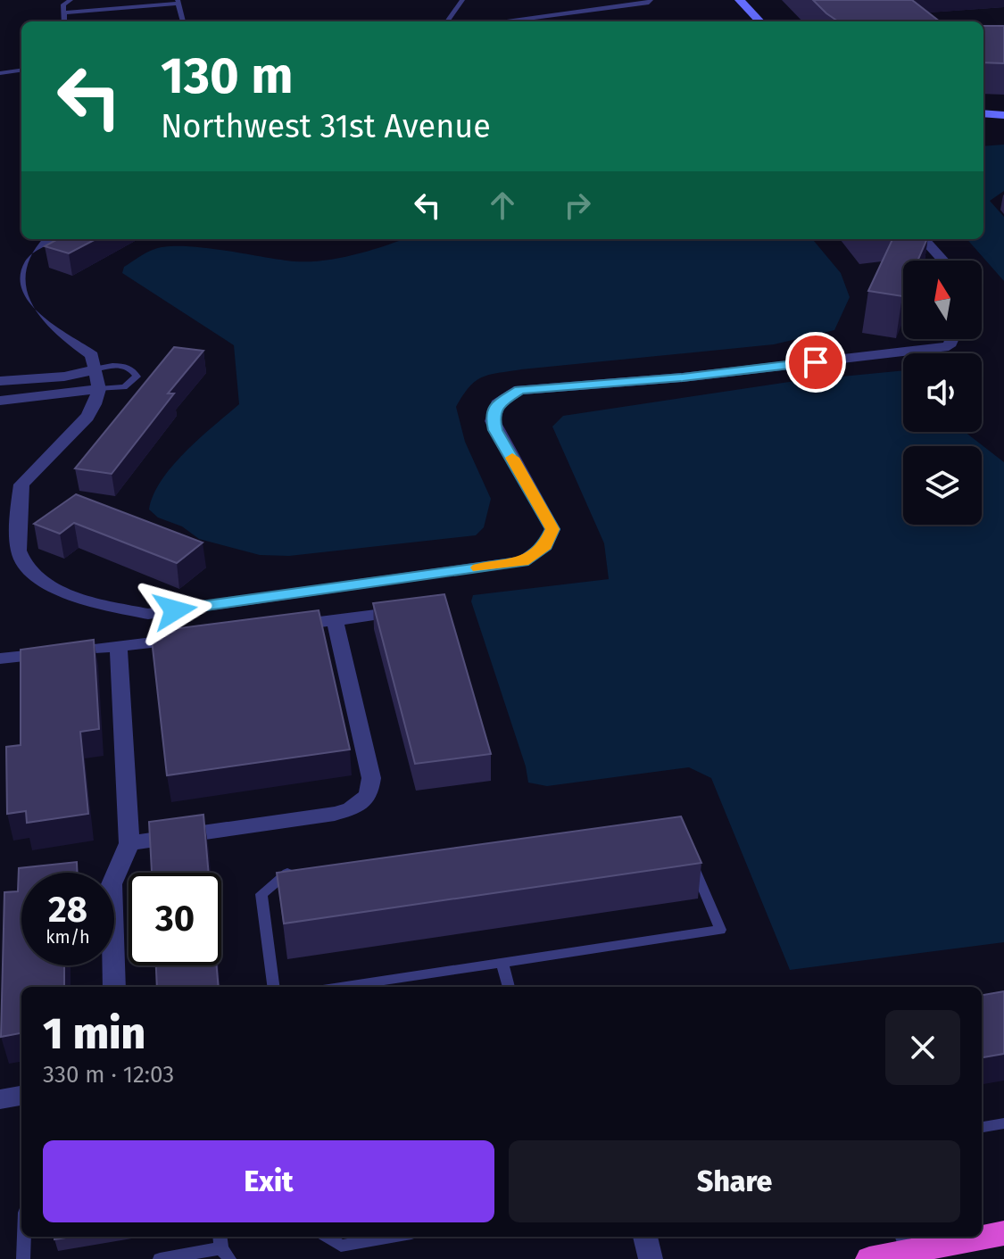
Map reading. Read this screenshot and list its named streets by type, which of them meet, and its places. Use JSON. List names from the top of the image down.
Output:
{
  "north": "top",
  "page": {
    "turn": ["130 m", "Northwest 31st Avenue"],
    "speed": "28 km/h",
    "limit": "30",
    "heading": ["1 min", "330 m · 12:03"],
    "buttons": ["Exit", "Share"]
  }
}
